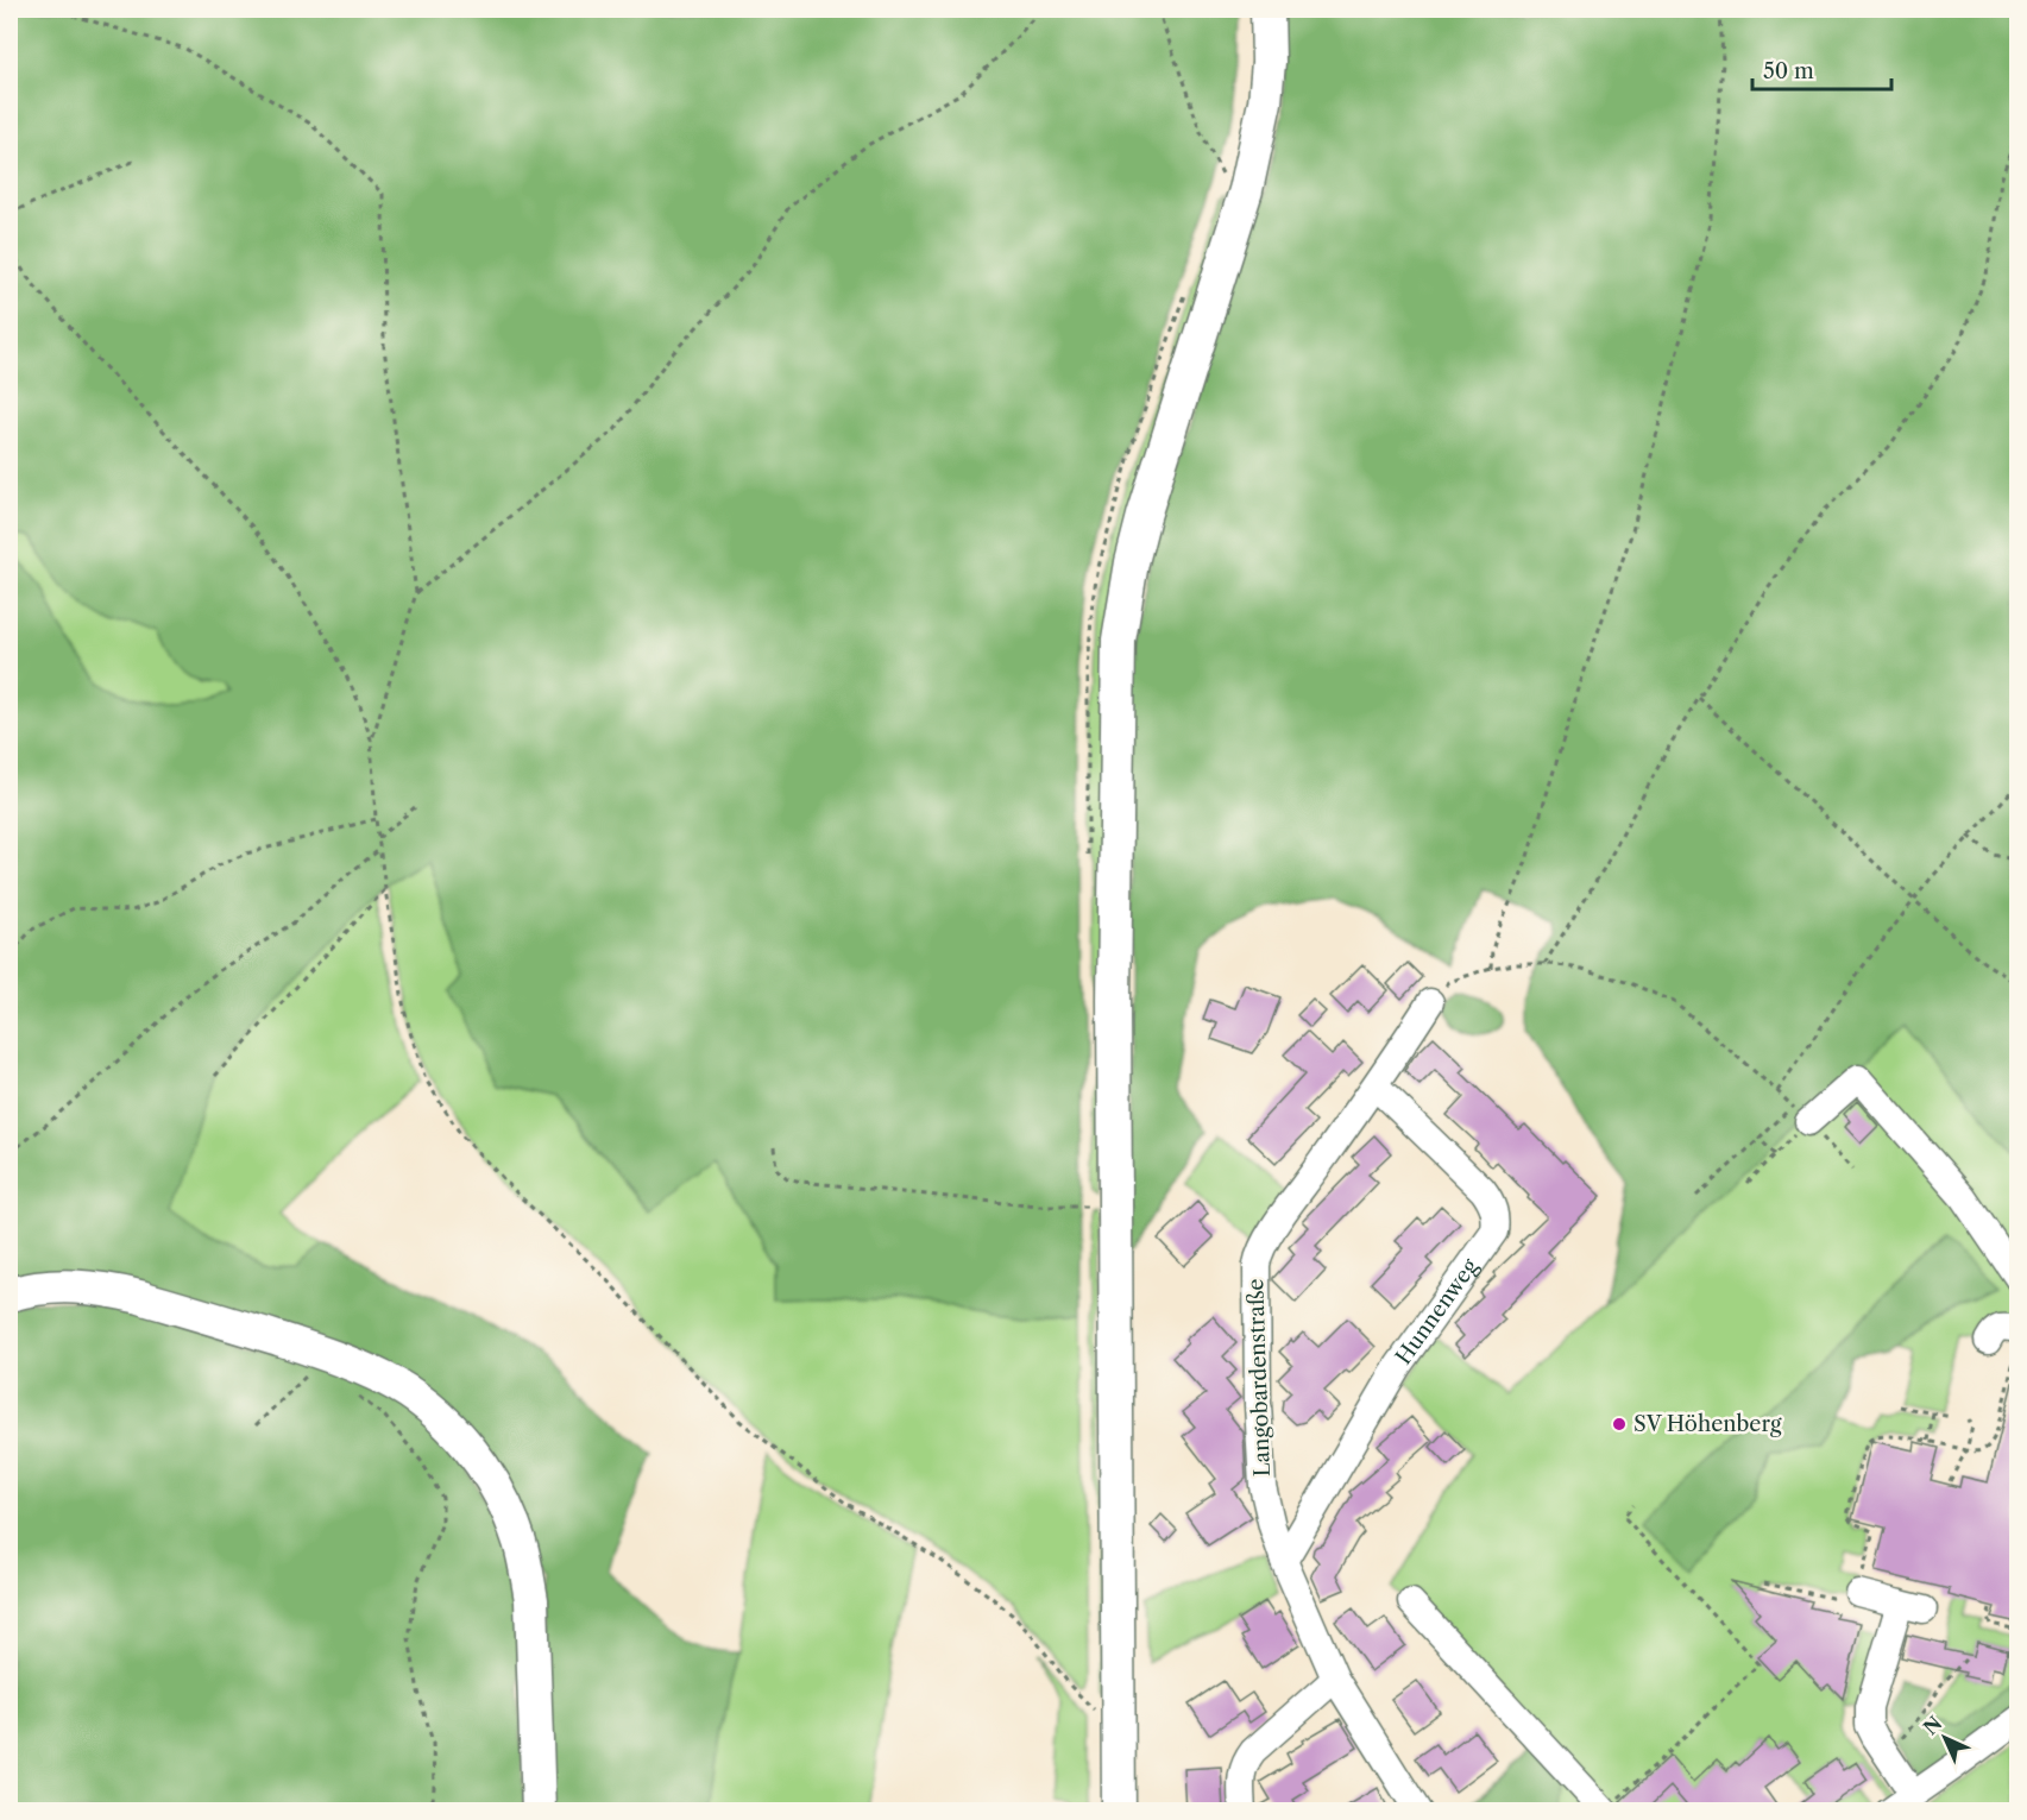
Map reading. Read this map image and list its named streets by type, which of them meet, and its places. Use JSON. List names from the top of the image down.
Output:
{
  "streets": {
    "street": ["Hunnenweg", "Langobardenstraße"]
  },
  "crossings": [
    ["Hunnenweg", "Langobardenstraße"]
  ],
  "places": ["SV Höhenberg"],
  "scale_bar": "50 m",
  "north": "top left"
}
